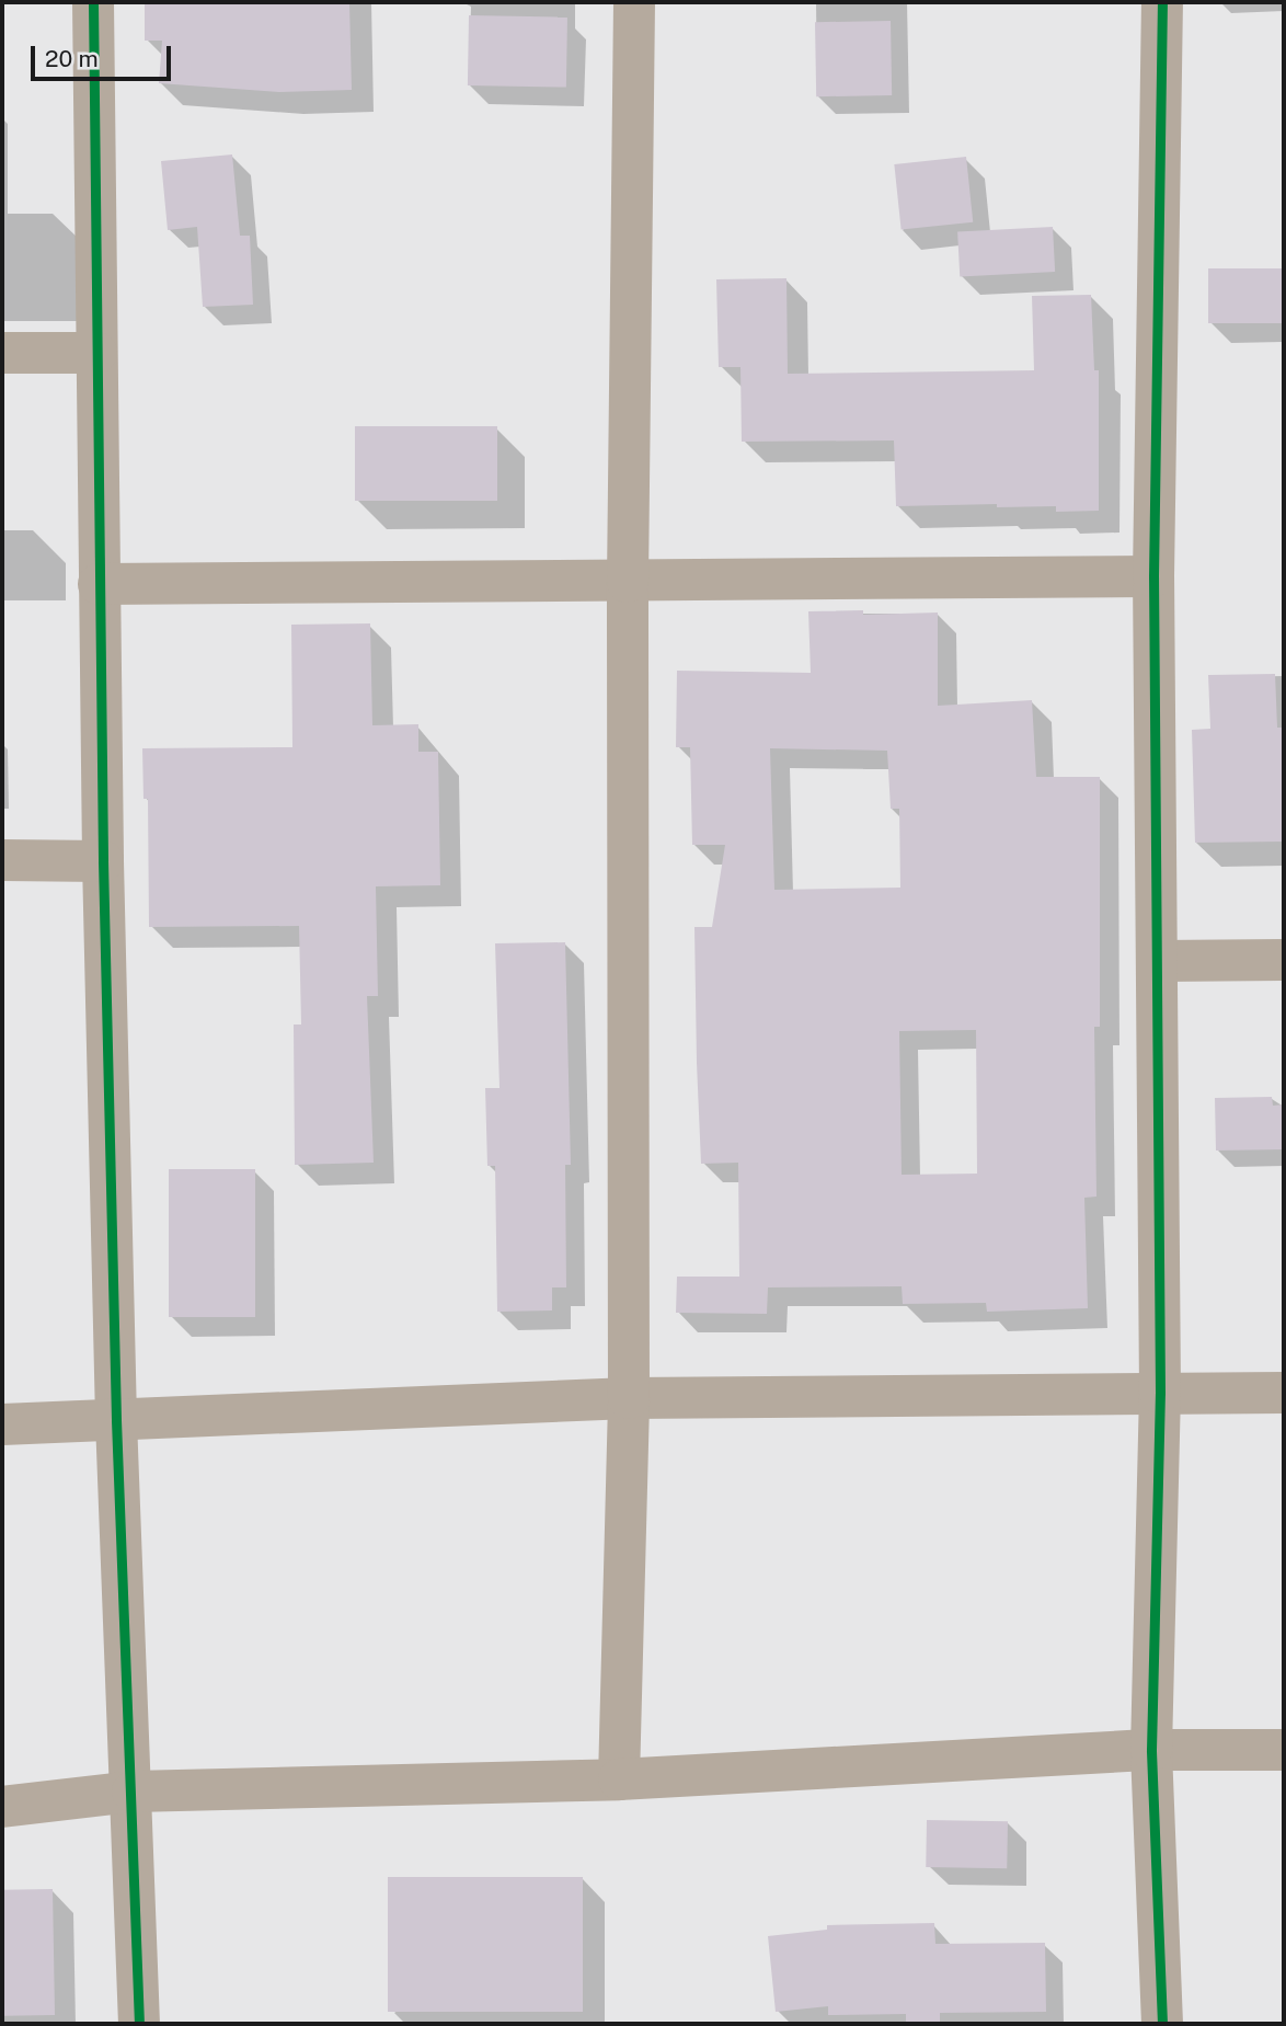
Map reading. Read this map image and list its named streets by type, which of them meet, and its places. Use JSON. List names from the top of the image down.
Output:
{
  "scale_bar": "20 m"
}
